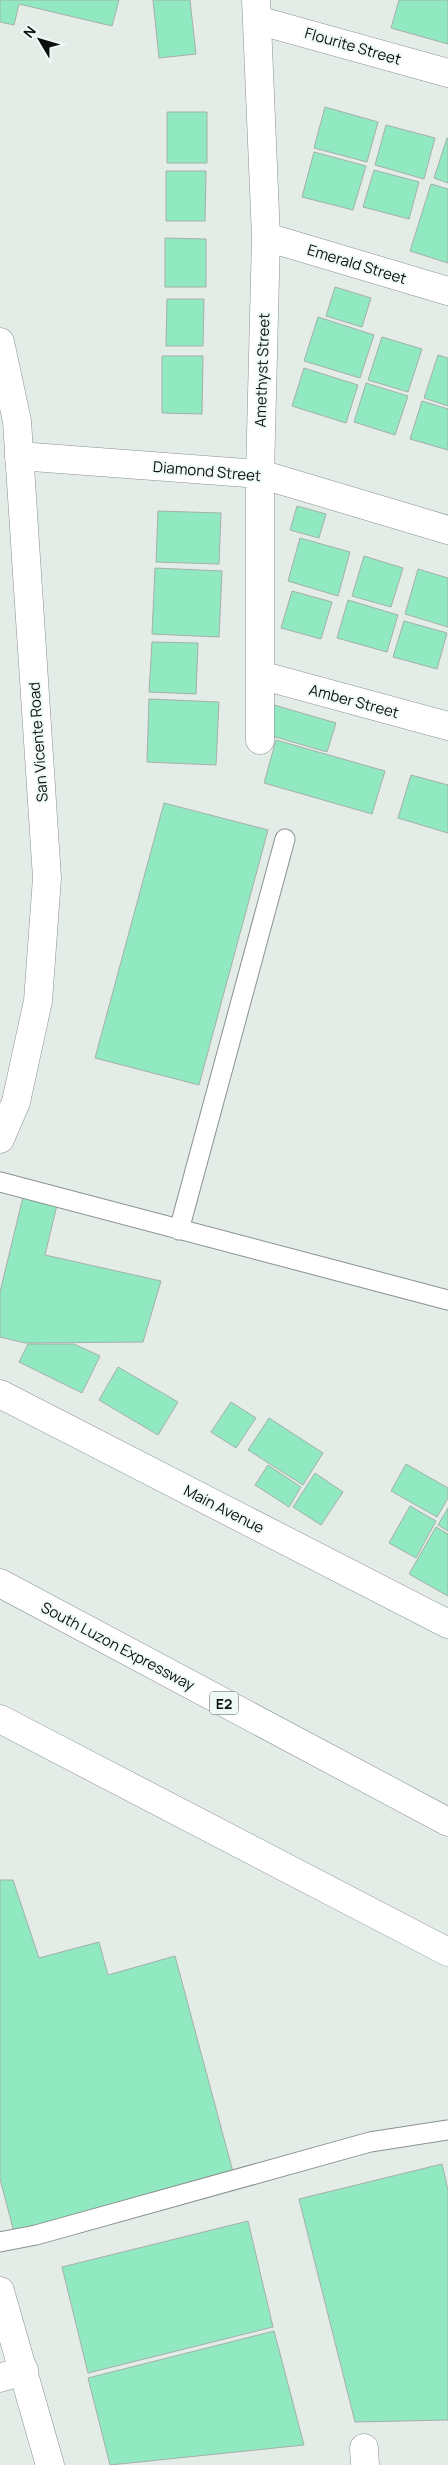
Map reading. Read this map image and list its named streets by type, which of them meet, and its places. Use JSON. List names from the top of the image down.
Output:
{
  "streets": {
    "main road": [
      "Flourite Street",
      "Emerald Street",
      "Amethyst Street",
      "Diamond Street",
      "Amber Street",
      "San Vicente Road",
      "Main Avenue",
      "South Luzon Expressway",
      "E2"
    ]
  },
  "crossings": [
    ["Flourite Street", "Amethyst Street"],
    ["Emerald Street", "Amethyst Street"],
    ["Amethyst Street", "Diamond Street"],
    ["Amethyst Street", "Amber Street"],
    ["Diamond Street", "San Vicente Road"]
  ],
  "north": "top left"
}
